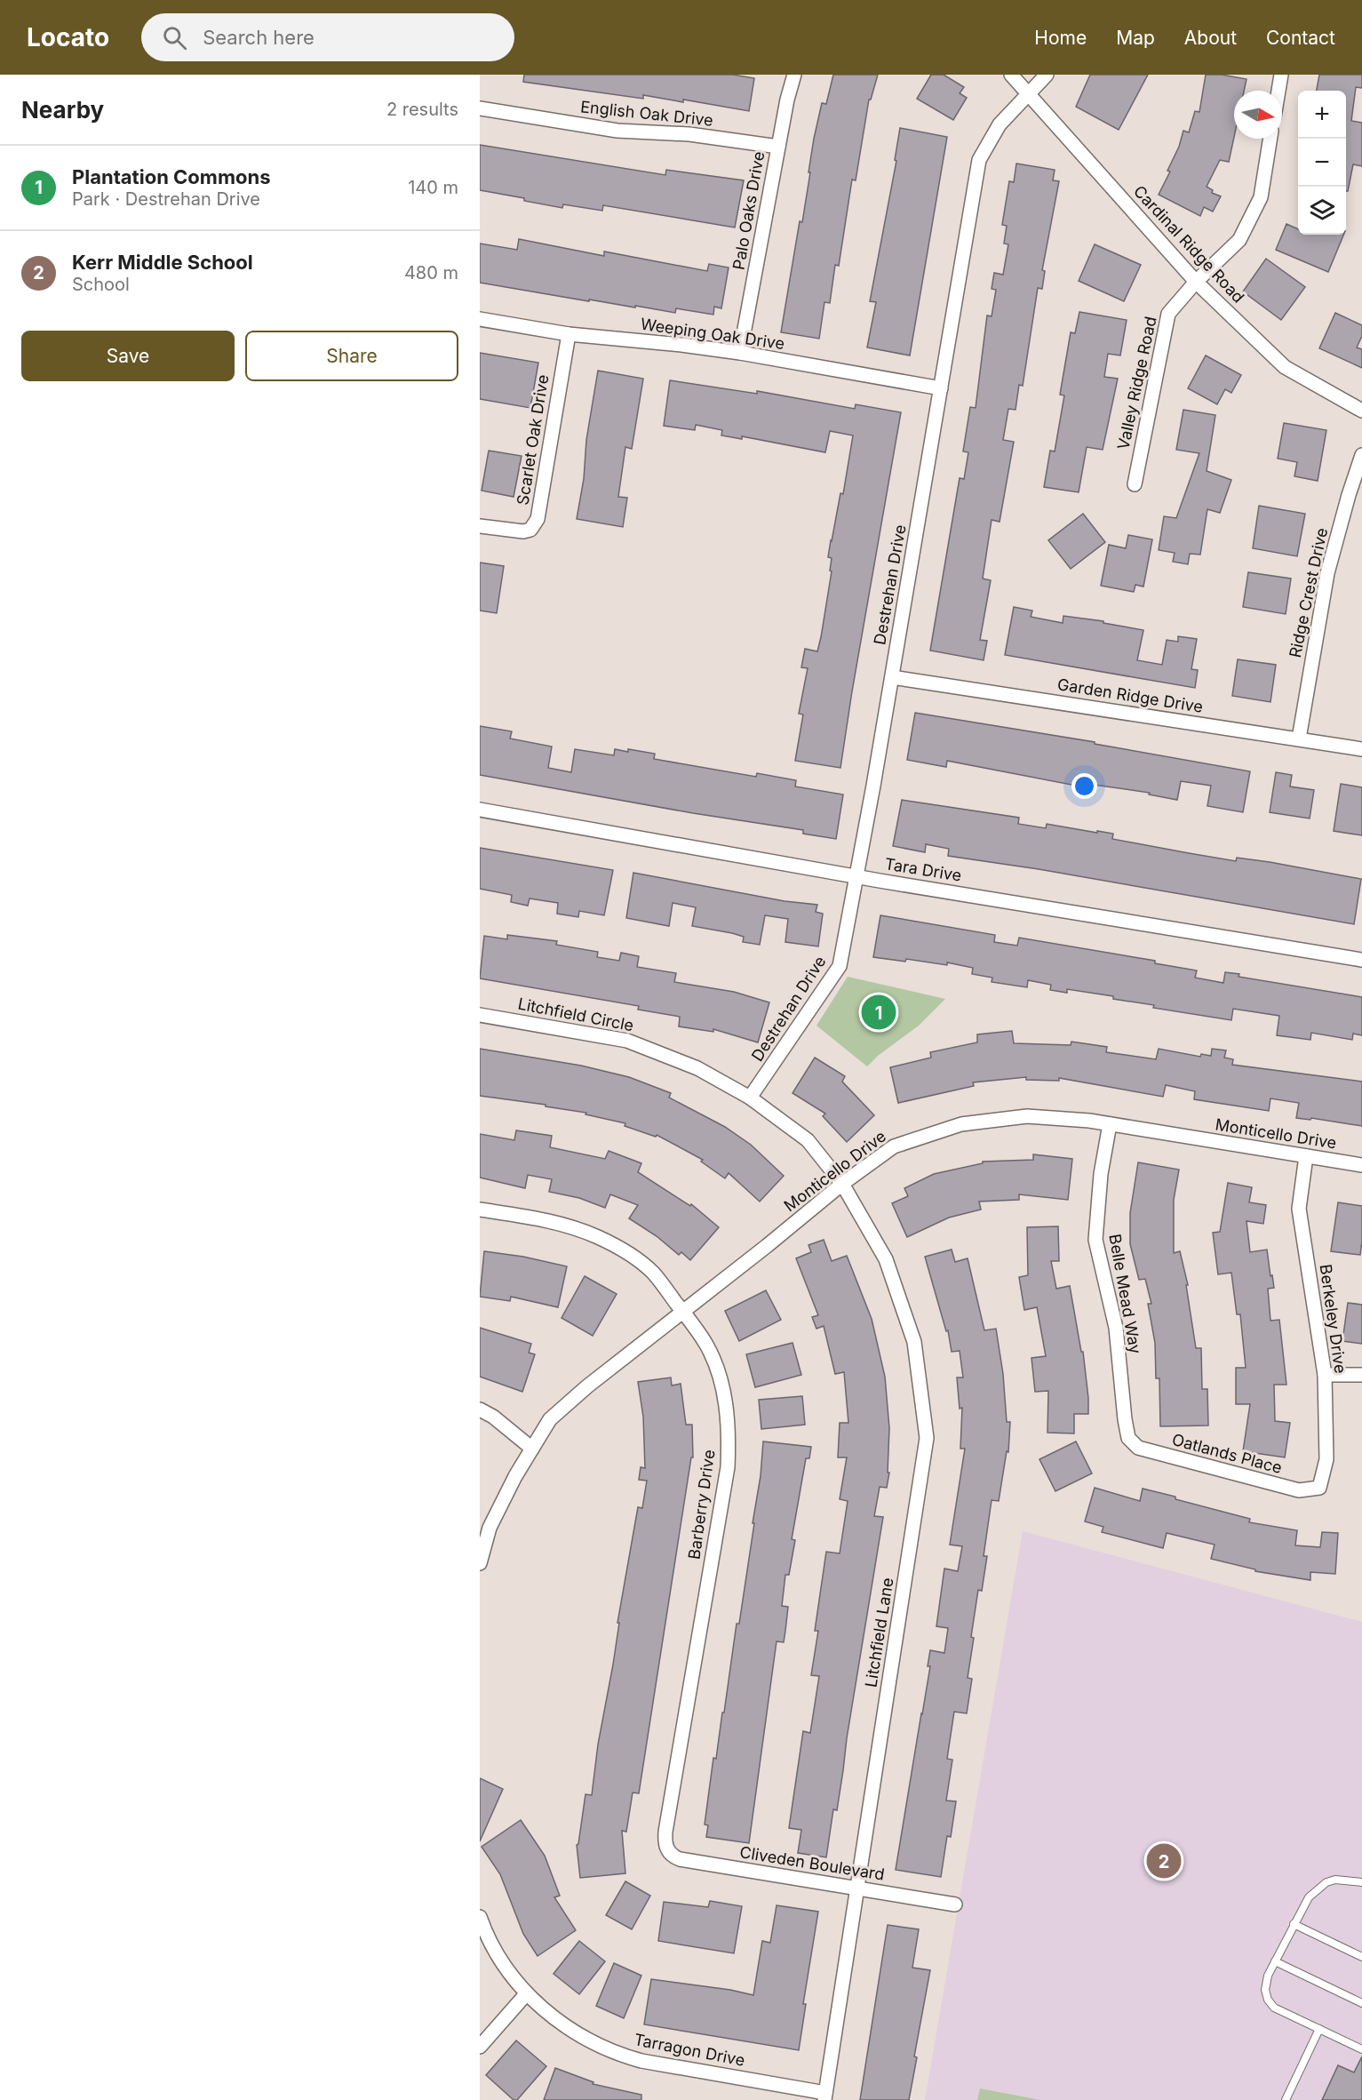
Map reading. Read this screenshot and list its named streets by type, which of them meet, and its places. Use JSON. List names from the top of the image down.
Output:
{
  "streets": {
    "street": [
      "English Oak Drive",
      "Palo Oaks Drive",
      "Cardinal Ridge Road",
      "Weeping Oak Drive",
      "Valley Ridge Road",
      "Scarlet Oak Drive",
      "Destrehan Drive",
      "Ridge Crest Drive",
      "Garden Ridge Drive",
      "Tara Drive",
      "Litchfield Circle",
      "Monticello Drive",
      "Belle Mead Way",
      "Berkeley Drive",
      "Oatlands Place",
      "Barberry Drive",
      "Litchfield Lane",
      "Cliveden Boulevard",
      "Tarragon Drive"
    ]
  },
  "crossings": [
    ["English Oak Drive", "Palo Oaks Drive"],
    ["Palo Oaks Drive", "Weeping Oak Drive"],
    ["Cardinal Ridge Road", "Valley Ridge Road"],
    ["Cardinal Ridge Road", "Destrehan Drive"],
    ["Weeping Oak Drive", "Scarlet Oak Drive"],
    ["Weeping Oak Drive", "Destrehan Drive"],
    ["Destrehan Drive", "Garden Ridge Drive"],
    ["Destrehan Drive", "Tara Drive"],
    ["Destrehan Drive", "Litchfield Circle"],
    ["Ridge Crest Drive", "Garden Ridge Drive"],
    ["Litchfield Circle", "Monticello Drive"],
    ["Litchfield Circle", "Litchfield Lane"],
    ["Monticello Drive", "Belle Mead Way"],
    ["Monticello Drive", "Berkeley Drive"],
    ["Monticello Drive", "Barberry Drive"],
    ["Monticello Drive", "Litchfield Lane"],
    ["Belle Mead Way", "Oatlands Place"],
    ["Berkeley Drive", "Oatlands Place"],
    ["Barberry Drive", "Cliveden Boulevard"],
    ["Litchfield Lane", "Cliveden Boulevard"],
    ["Litchfield Lane", "Tarragon Drive"]
  ],
  "north": "right",
  "page": {
    "header": "Locato",
    "search": "Search here",
    "nav": [
      "Home",
      "Map",
      "About",
      "Contact"
    ],
    "heading": ["Nearby", "2 results"],
    "map_buttons": ["+", "−"],
    "list": [
      {
        "mark": "1",
        "name": "Plantation Commons",
        "note": "Park · Destrehan Drive",
        "value": "140 m"
      },
      {
        "mark": "2",
        "name": "Kerr Middle School",
        "note": "School",
        "value": "480 m"
      }
    ],
    "buttons": ["Save", "Share"],
    "pins": ["1", "2"]
  }
}
